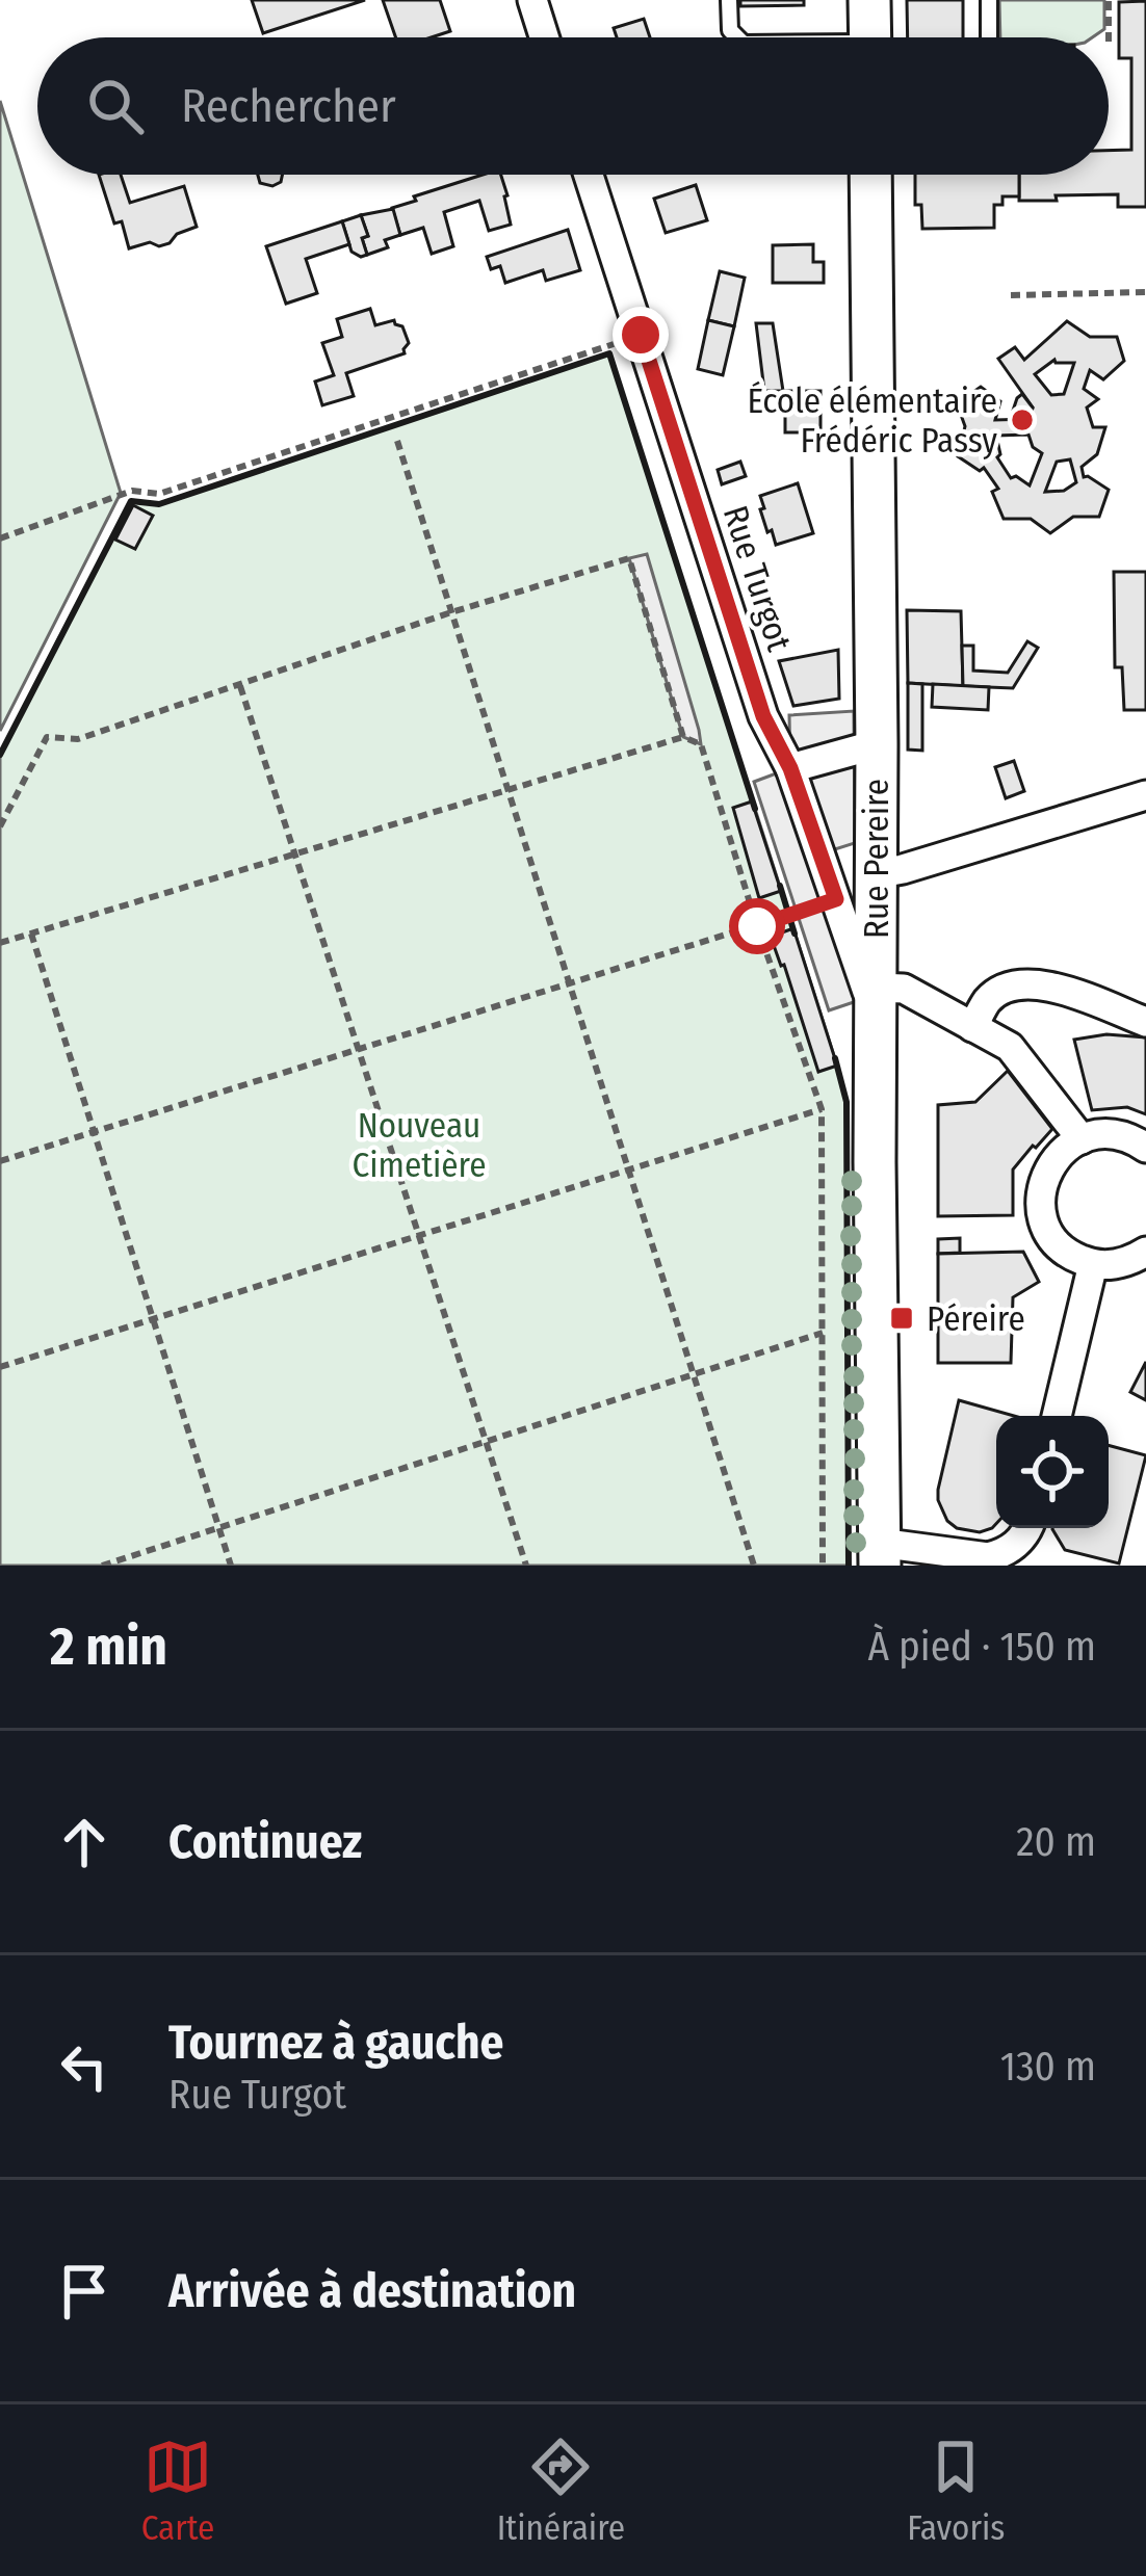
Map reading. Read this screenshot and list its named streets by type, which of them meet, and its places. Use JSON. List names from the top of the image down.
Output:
{
  "streets": {
    "street": ["Rue Turgot", "Rue Pereire"]
  },
  "crossings": [
    ["Rue Turgot", "Rue Pereire"]
  ],
  "parks": ["Nouveau Cimetière"],
  "places": {
    "other": ["École élémentaire Frédéric Passy"],
    "transit": ["Péreire"]
  },
  "page": {
    "search": "Rechercher",
    "heading": ["2 min", "À pied · 150 m"],
    "list": [
      ["Continuez", "20 m"],
      ["Tournez à gauche", "Rue Turgot", "130 m"],
      "Arrivée à destination"
    ],
    "nav": ["Carte", "Itinéraire", "Favoris"]
  }
}
